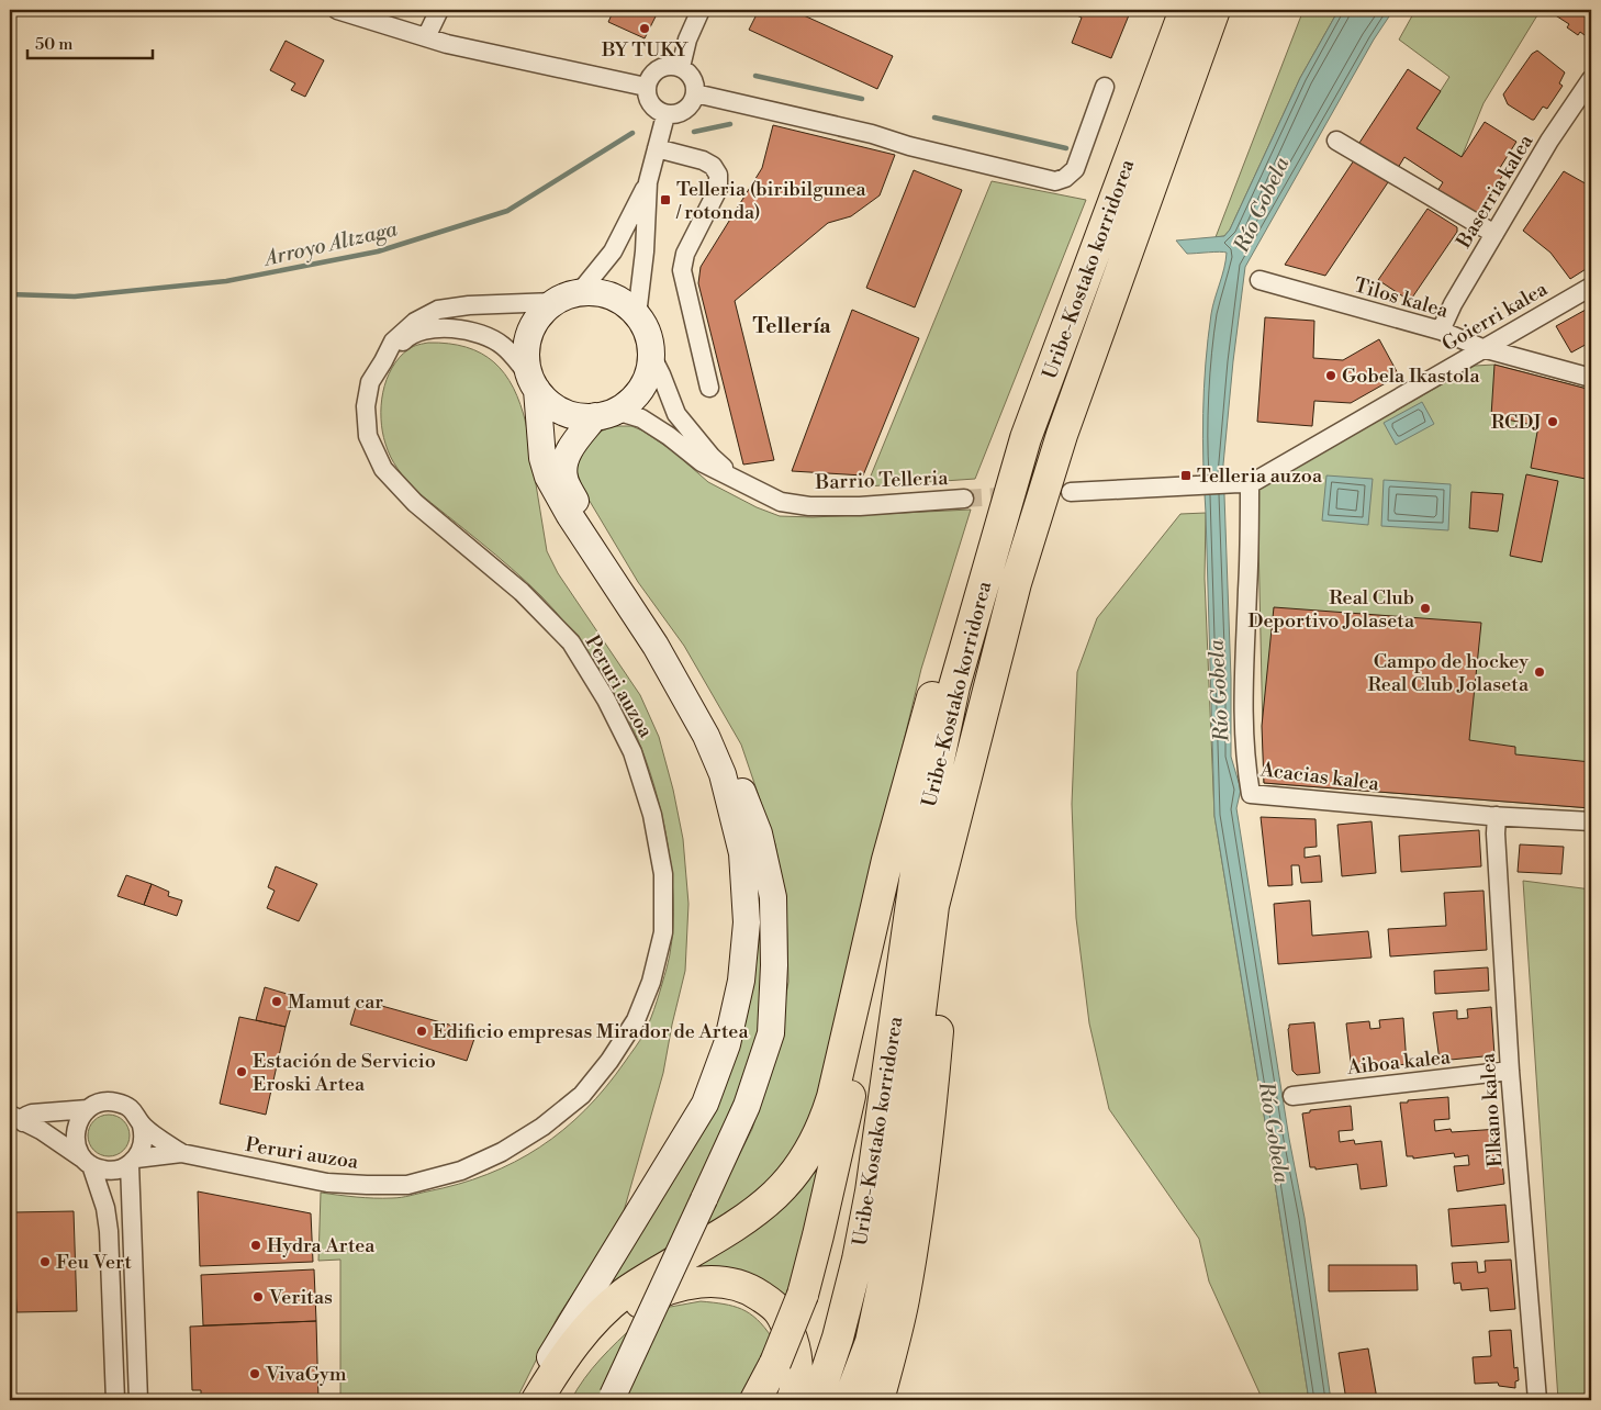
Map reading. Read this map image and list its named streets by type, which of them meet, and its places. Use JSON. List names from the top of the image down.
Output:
{
  "streets": {
    "highway": ["Uribe-Kostako korridorea"],
    "street": [
      "Baserria kalea",
      "Tilos kalea",
      "Goierri kalea",
      "Barrio Telleria",
      "Peruri auzoa",
      "Acacias kalea",
      "Aiboa kalea",
      "Elkano kalea"
    ]
  },
  "crossings": [
    ["Baserria kalea", "Tilos kalea"],
    ["Tilos kalea", "Goierri kalea"],
    ["Goierri kalea", "Acacias kalea"],
    ["Acacias kalea", "Elkano kalea"],
    ["Aiboa kalea", "Elkano kalea"]
  ],
  "districts": ["Tellería"],
  "water": ["Río Gobela", "Arroyo Altzaga"],
  "places": {
    "other": [
      "BY TUKY",
      "Gobela Ikastola",
      "RCDJ",
      "Real Club Deportivo Jolaseta",
      "Campo de hockey Real Club Jolaseta",
      "Mamut car",
      "Edificio empresas Mirador de Artea",
      "Estación de Servicio Eroski Artea",
      "Hydra Artea",
      "Feu Vert",
      "Veritas",
      "VivaGym"
    ],
    "transit": ["Telleria (biribilgunea / rotonda)", "Telleria auzoa"]
  },
  "scale_bar": "50 m"
}
